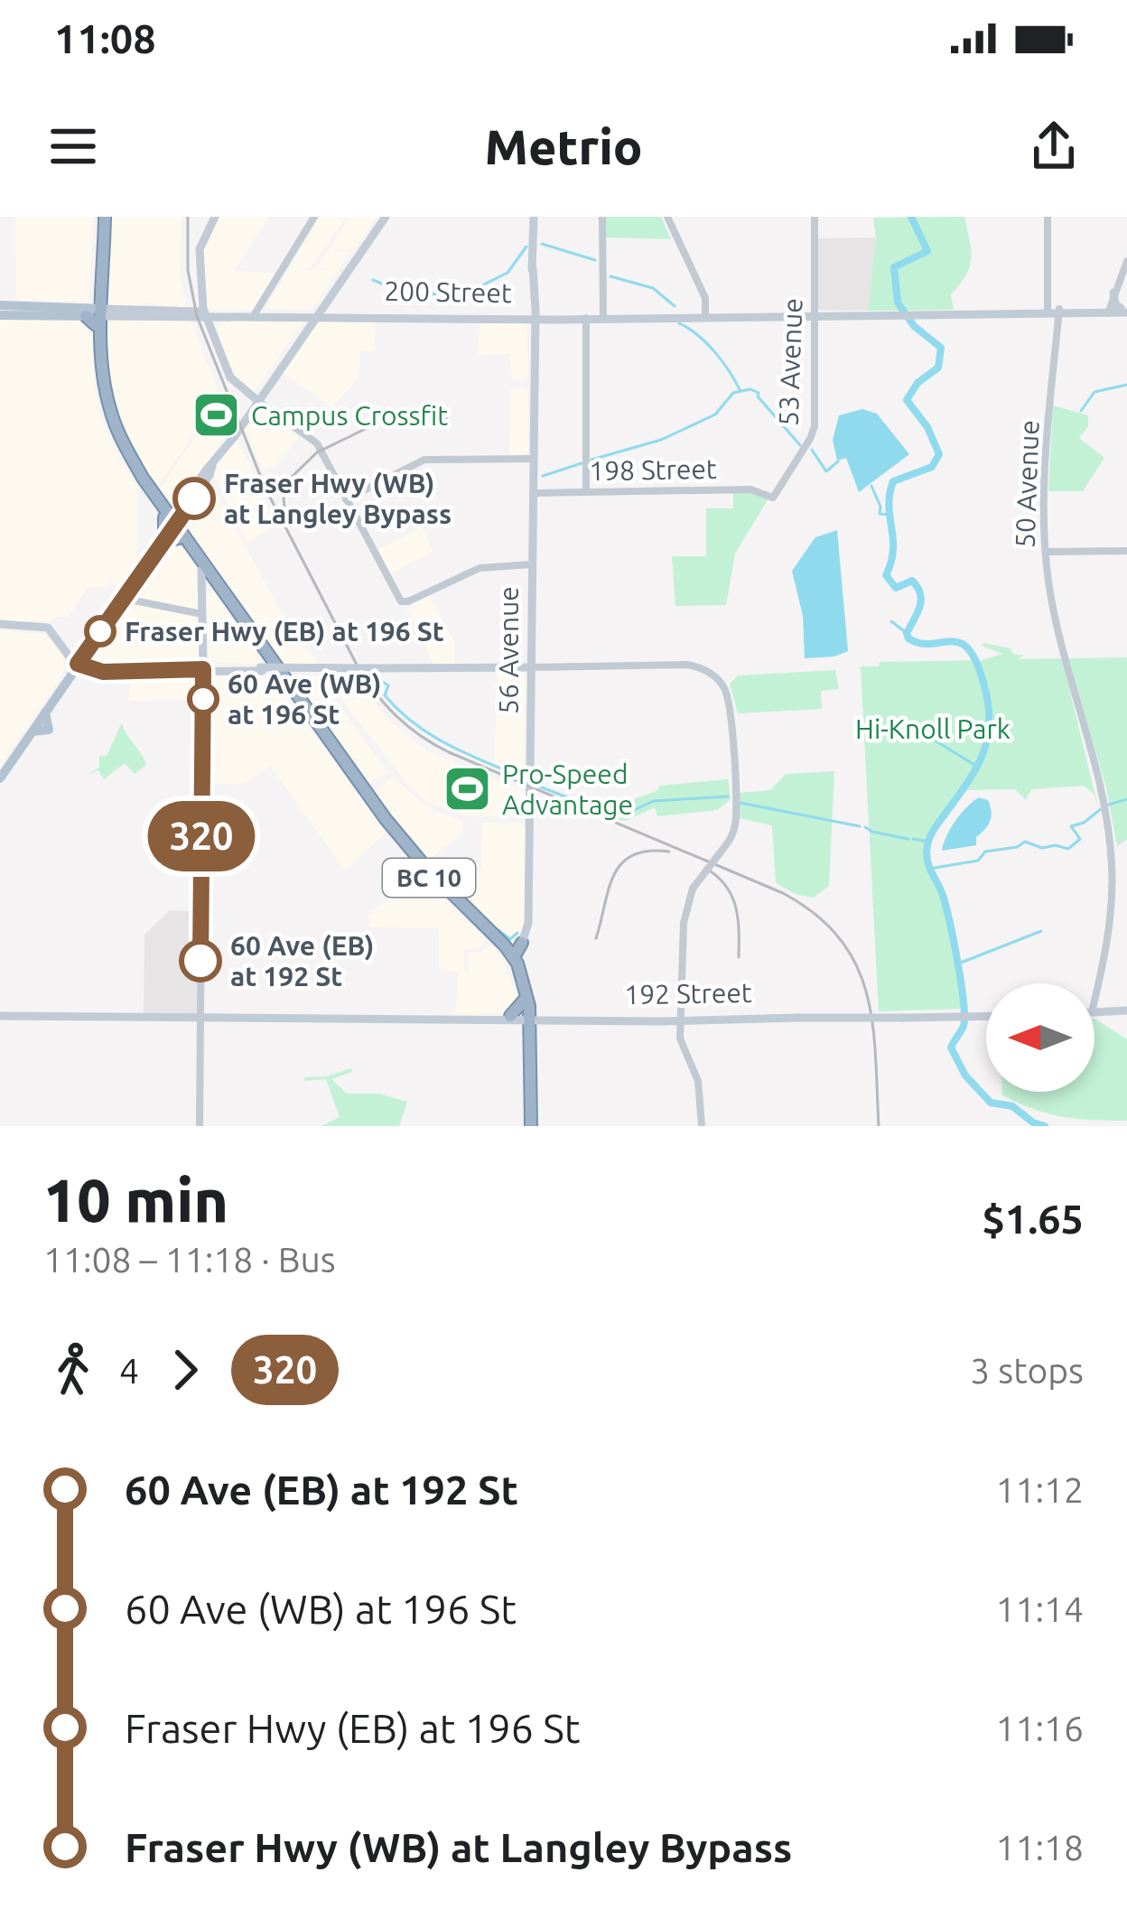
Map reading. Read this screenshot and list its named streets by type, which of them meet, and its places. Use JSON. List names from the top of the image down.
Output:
{
  "streets": {
    "highway": ["BC 10"],
    "main road": ["200 Street", "56 Avenue", "192 Street"],
    "street": ["53 Avenue", "198 Street", "50 Avenue"]
  },
  "crossings": [
    ["200 Street", "53 Avenue"],
    ["200 Street", "50 Avenue"],
    ["200 Street", "56 Avenue"],
    ["200 Street", "BC 10"],
    ["53 Avenue", "198 Street"],
    ["198 Street", "56 Avenue"],
    ["BC 10", "192 Street"]
  ],
  "parks": ["Hi-Knoll Park"],
  "places": {
    "sports": ["Campus Crossfit", "Pro-Speed Advantage"],
    "other": [
      "Fraser Hwy (WB) at Langley Bypass",
      "Fraser Hwy (EB) at 196 St",
      "60 Ave (WB) at 196 St",
      "60 Ave (EB) at 192 St"
    ]
  },
  "lines": ["bus line 320"],
  "north": "left",
  "page": {
    "status": "11:08",
    "header": "Metrio",
    "on_map": "320",
    "heading": ["10 min", "11:08 – 11:18 · Bus", "$1.65"],
    "legs": ["4", "320", "3 stops"],
    "list": [
      {
        "name": "60 Ave (EB) at 192 St",
        "value": "11:12"
      },
      {
        "name": "60 Ave (WB) at 196 St",
        "value": "11:14"
      },
      {
        "name": "Fraser Hwy (EB) at 196 St",
        "value": "11:16"
      },
      {
        "name": "Fraser Hwy (WB) at Langley Bypass",
        "value": "11:18"
      }
    ]
  }
}
